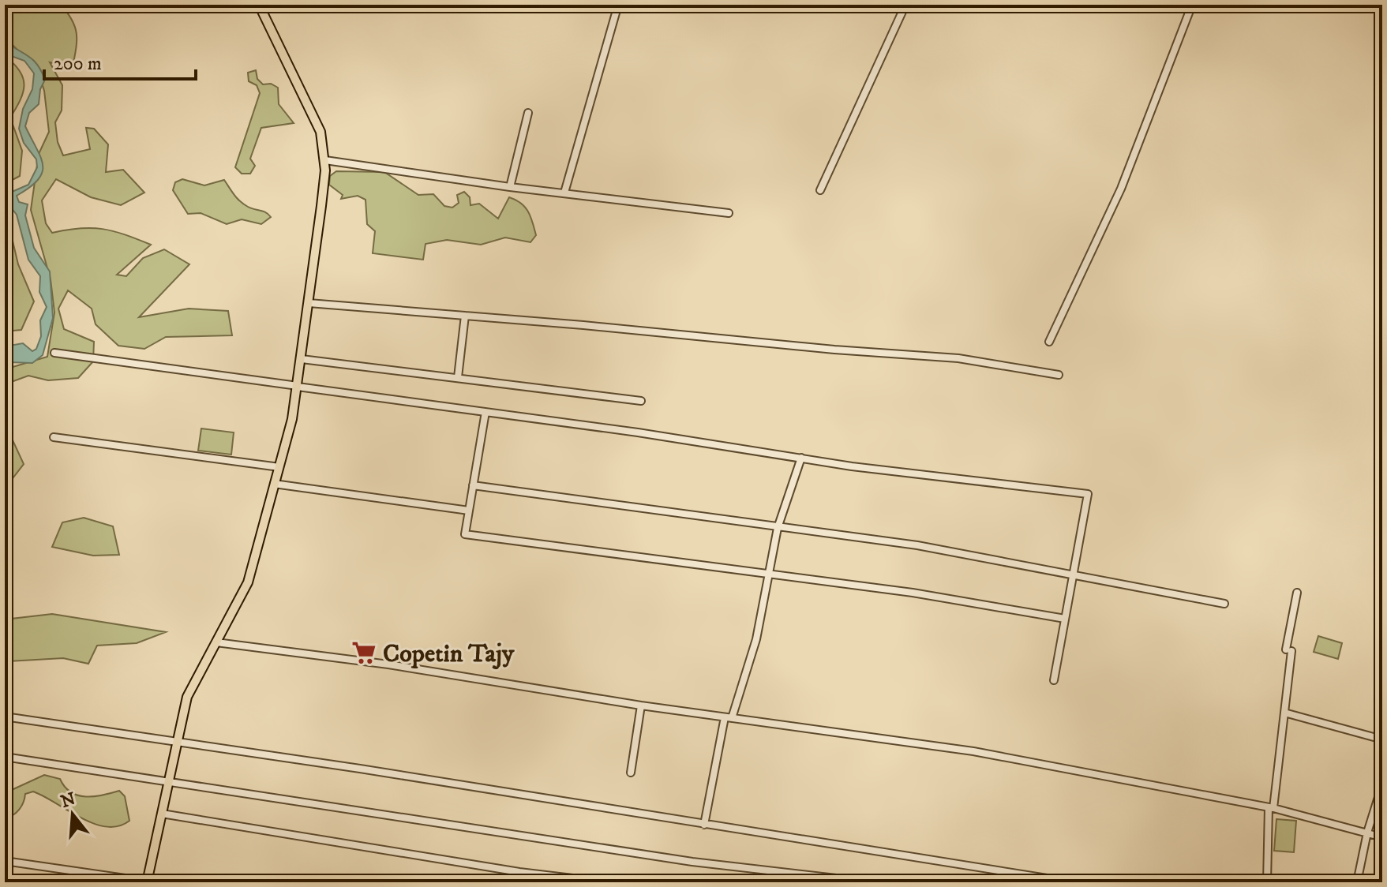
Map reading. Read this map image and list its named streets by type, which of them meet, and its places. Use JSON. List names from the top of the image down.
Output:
{
  "places": {
    "supermarket": ["Copetin Tajy"]
  },
  "scale_bar": "200 m",
  "north": "top"
}
